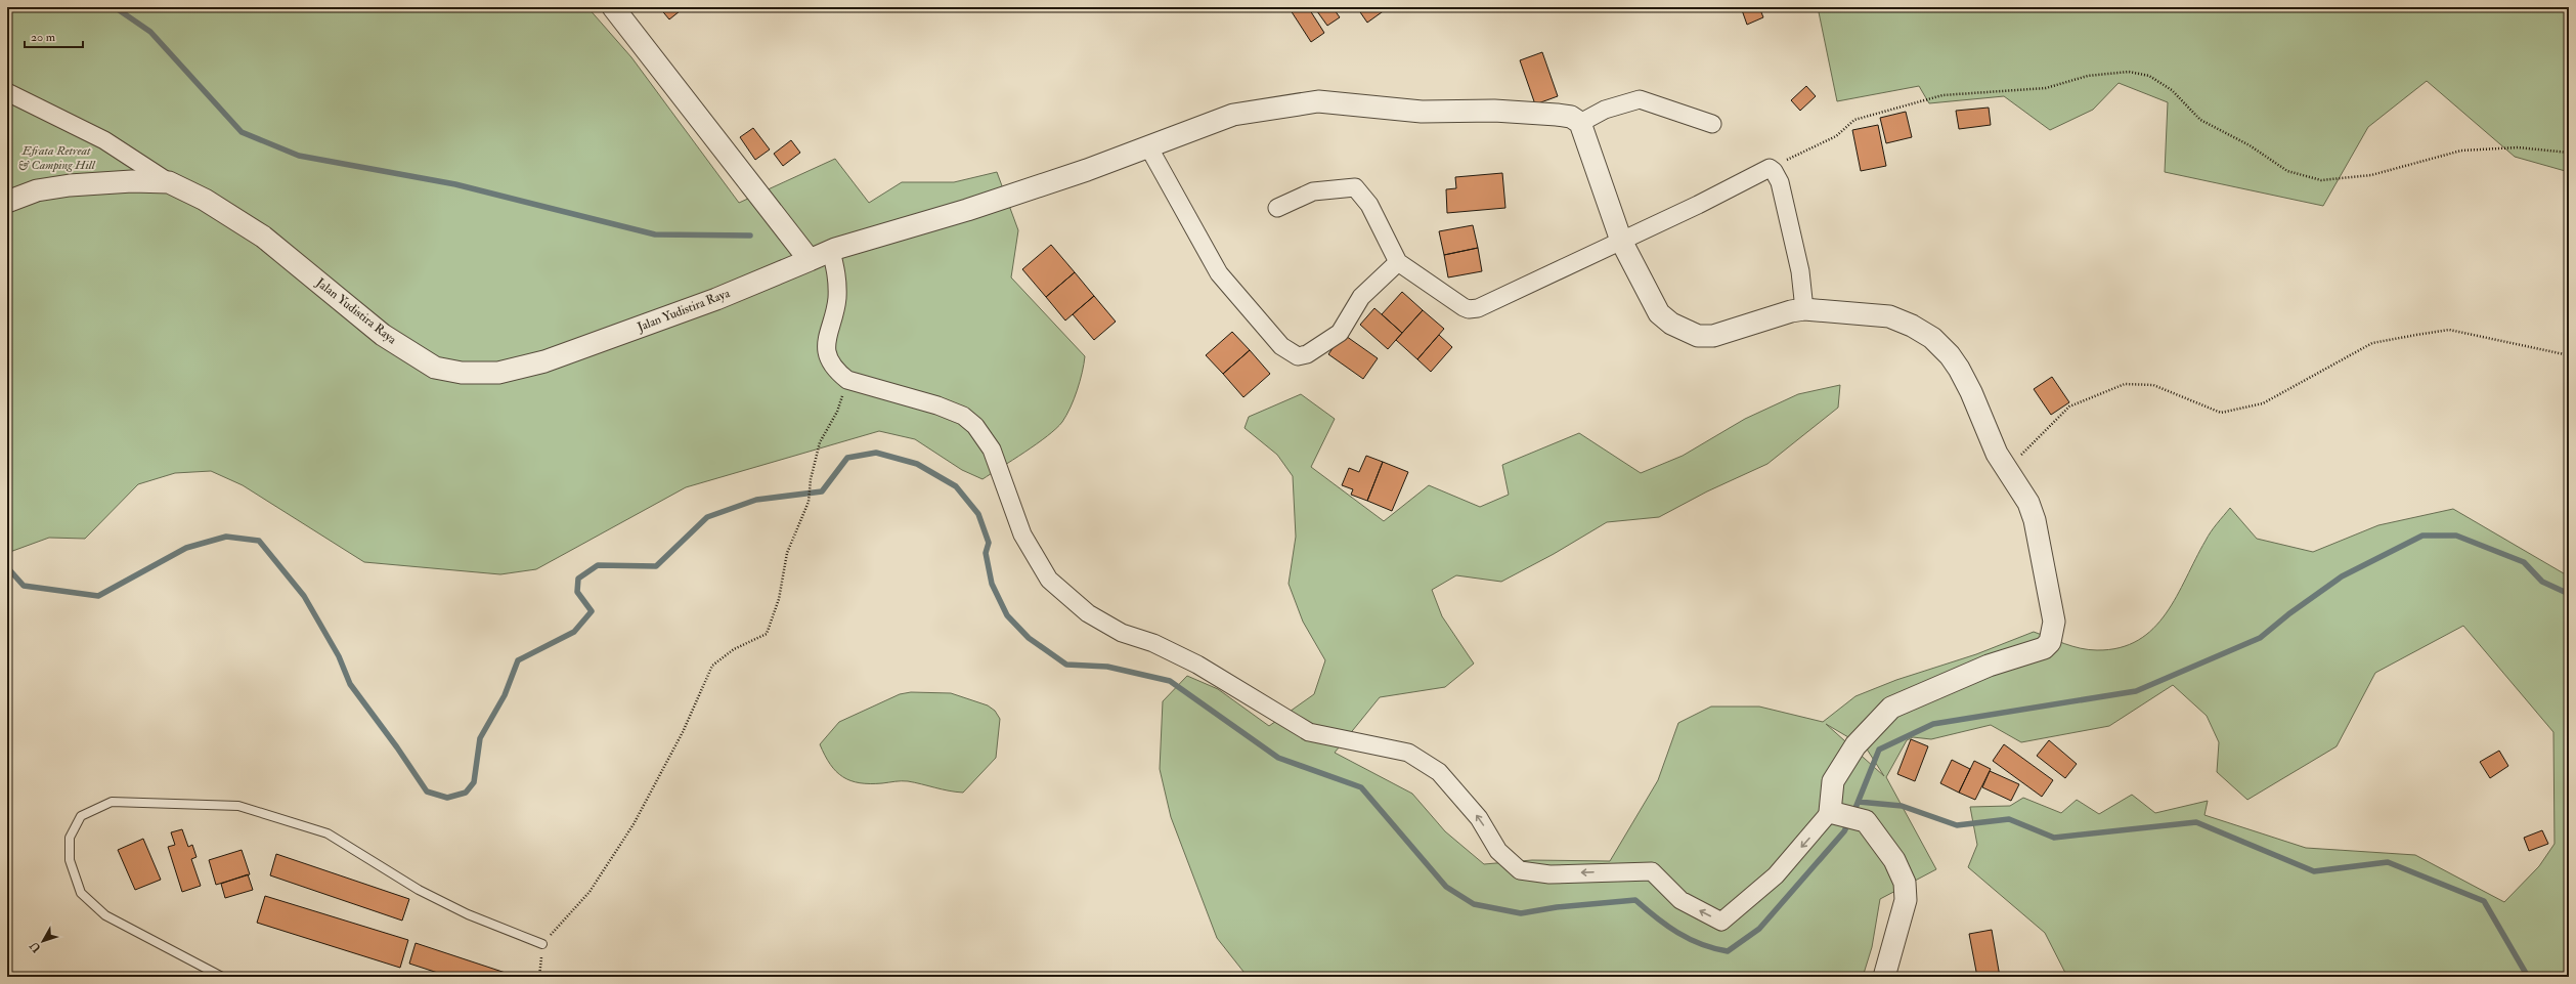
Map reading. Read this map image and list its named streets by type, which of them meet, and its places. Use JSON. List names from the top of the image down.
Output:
{
  "streets": {
    "street": ["Jalan Yudistira Raya"]
  },
  "parks": ["Efrata Retreat & Camping Hill"],
  "scale_bar": "20 m",
  "north": "bottom left"
}
